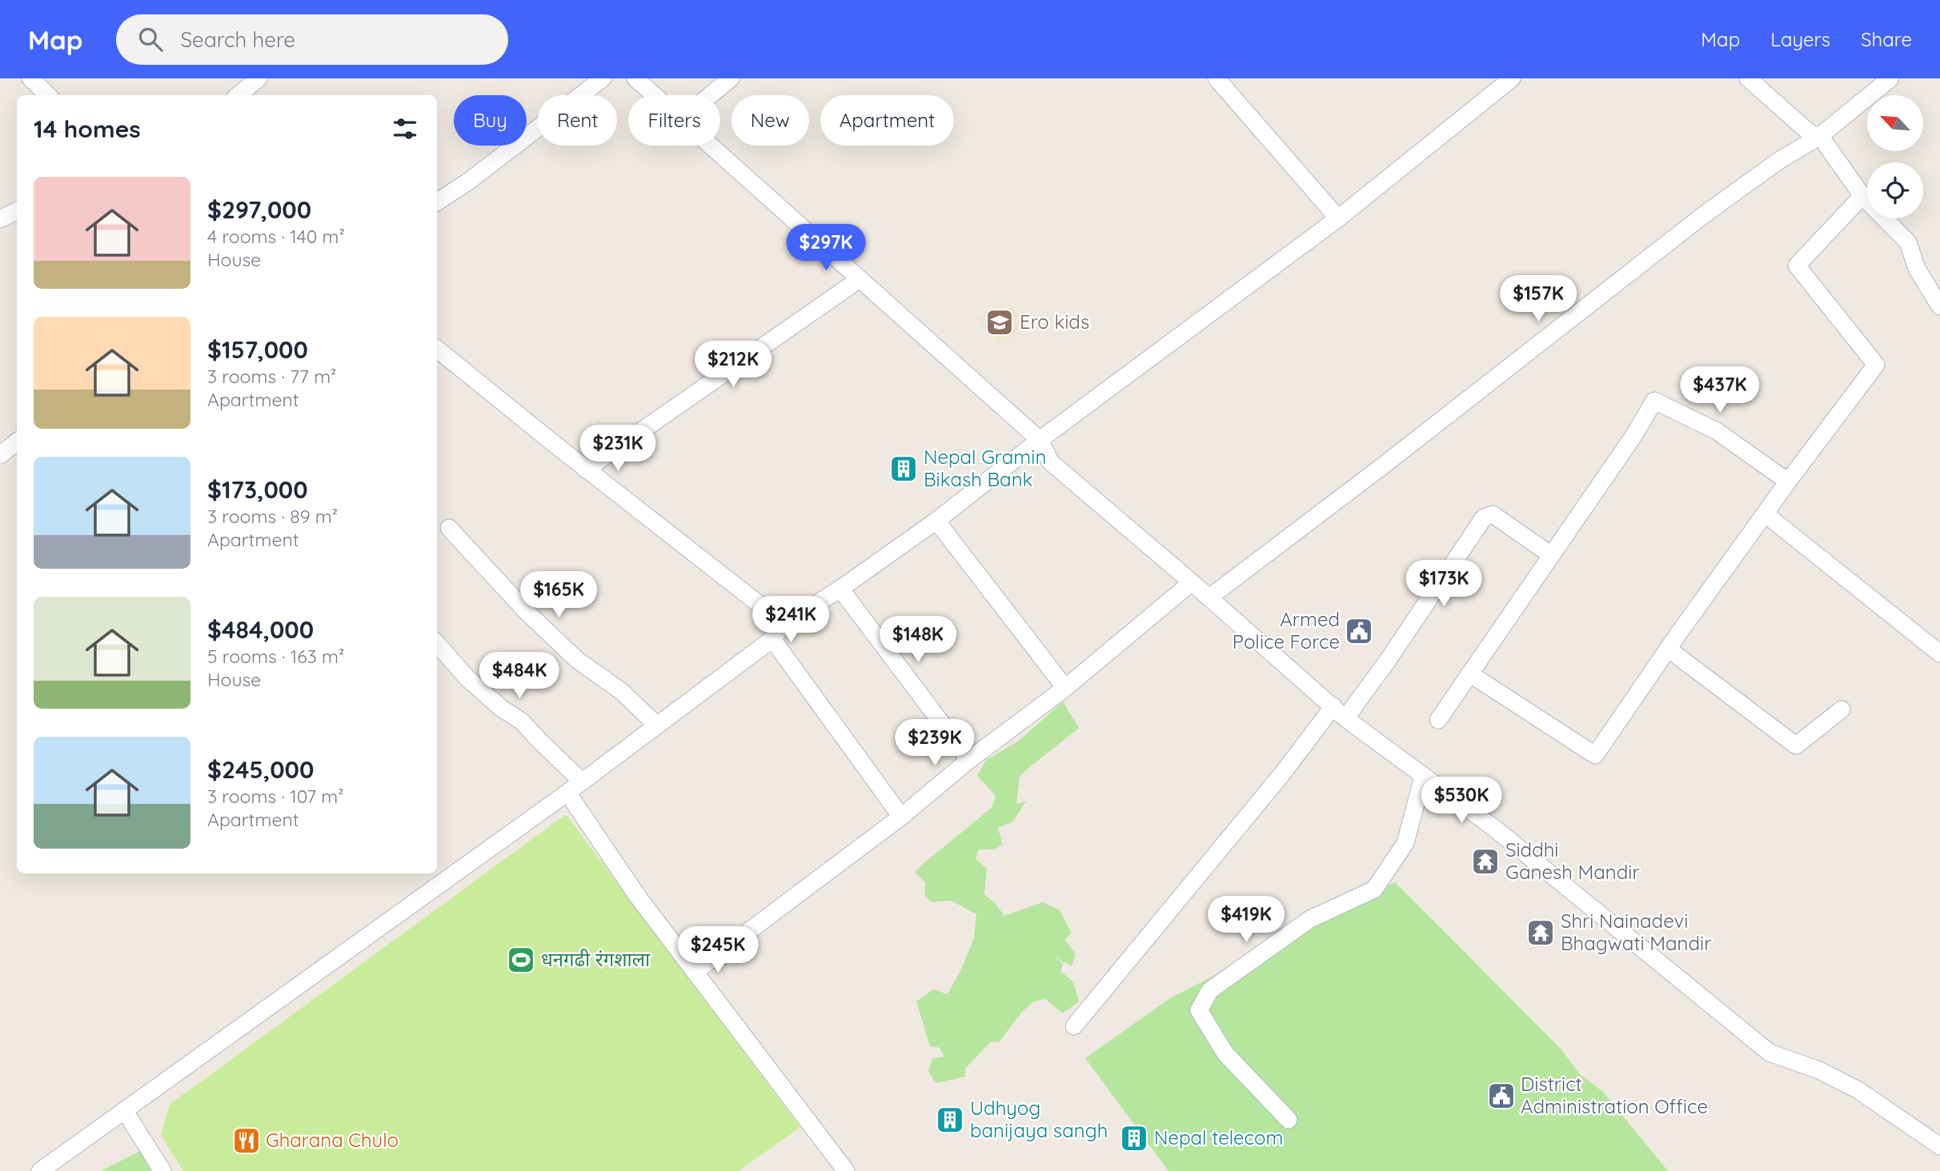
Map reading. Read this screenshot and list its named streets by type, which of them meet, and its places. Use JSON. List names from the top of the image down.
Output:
{
  "places": {
    "school or university": ["Ero kids"],
    "building": ["Nepal Gramin Bikash Bank", "Udhyog banijaya sangh", "Nepal telecom"],
    "public building": ["Armed Police Force", "District Administration Office"],
    "temple": ["Siddhi Ganesh Mandir", "Shri Nainadevi Bhagwati Mandir"],
    "sports": ["धनगढी रंगशाला"],
    "restaurant": ["Gharana Chulo"]
  },
  "north": "top left",
  "page": {
    "header": "Map",
    "search": "Search here",
    "nav": ["Map", "Layers", "Share"],
    "chip": [
      "Buy",
      "Rent",
      "Filters",
      "New",
      "Apartment"
    ],
    "heading": "14 homes",
    "list": [
      {
        "name": "$297,000",
        "note": "4 rooms · 140 m² · House"
      },
      {
        "name": "$157,000",
        "note": "3 rooms · 77 m² · Apartment"
      },
      {
        "name": "$173,000",
        "note": "3 rooms · 89 m² · Apartment"
      },
      {
        "name": "$484,000",
        "note": "5 rooms · 163 m² · House"
      },
      {
        "name": "$245,000",
        "note": "3 rooms · 107 m² · Apartment"
      }
    ],
    "price": [
      "$297K",
      "$157K",
      "$212K",
      "$437K",
      "$231K",
      "$173K",
      "$165K",
      "$241K",
      "$148K",
      "$484K",
      "$239K",
      "$530K",
      "$419K",
      "$245K"
    ]
  }
}
